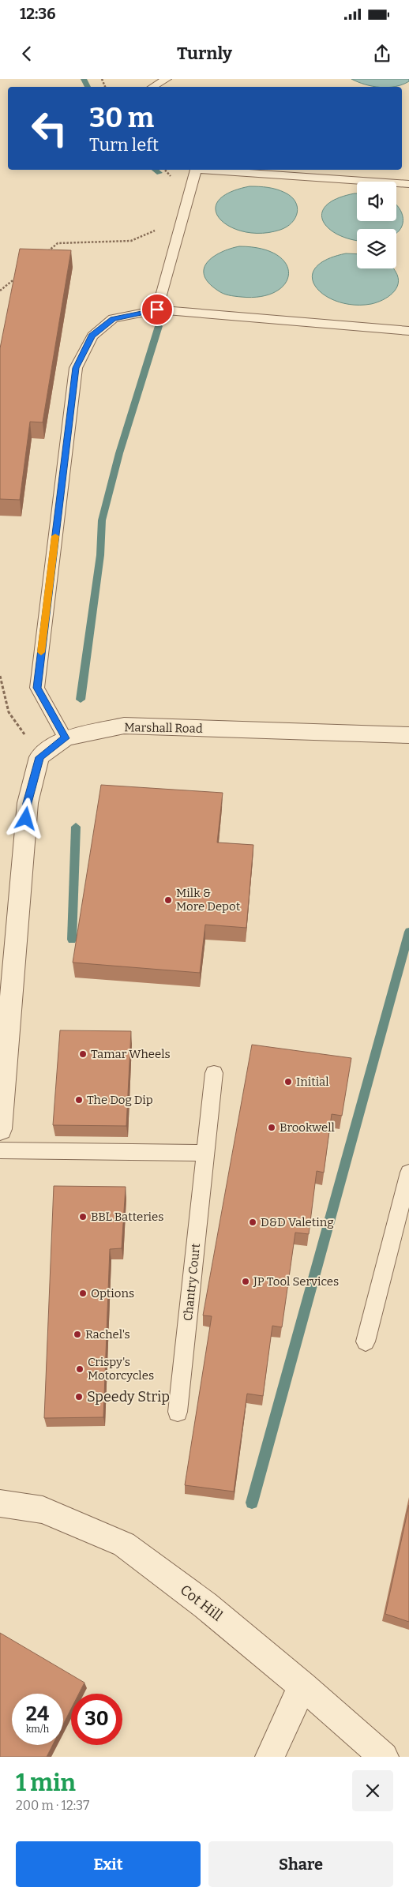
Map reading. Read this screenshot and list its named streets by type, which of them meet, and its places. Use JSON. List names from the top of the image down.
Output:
{
  "streets": {
    "street": ["Marshall Road", "Cot Hill"],
    "lane": ["Chantry Court"]
  },
  "places": [
    "Milk & More Depot",
    "Tamar Wheels",
    "Initial",
    "The Dog Dip",
    "Brookwell",
    "BBL Batteries",
    "D&D Valeting",
    "JP Tool Services",
    "Options",
    "Rachel's",
    "Crispy's Motorcycles",
    "Speedy Strip"
  ],
  "page": {
    "status": "12:36",
    "header": "Turnly",
    "turn": ["30 m", "Turn left"],
    "speed": "24 km/h",
    "limit": "30",
    "heading": ["1 min", "200 m · 12:37"],
    "buttons": ["Exit", "Share"]
  }
}
